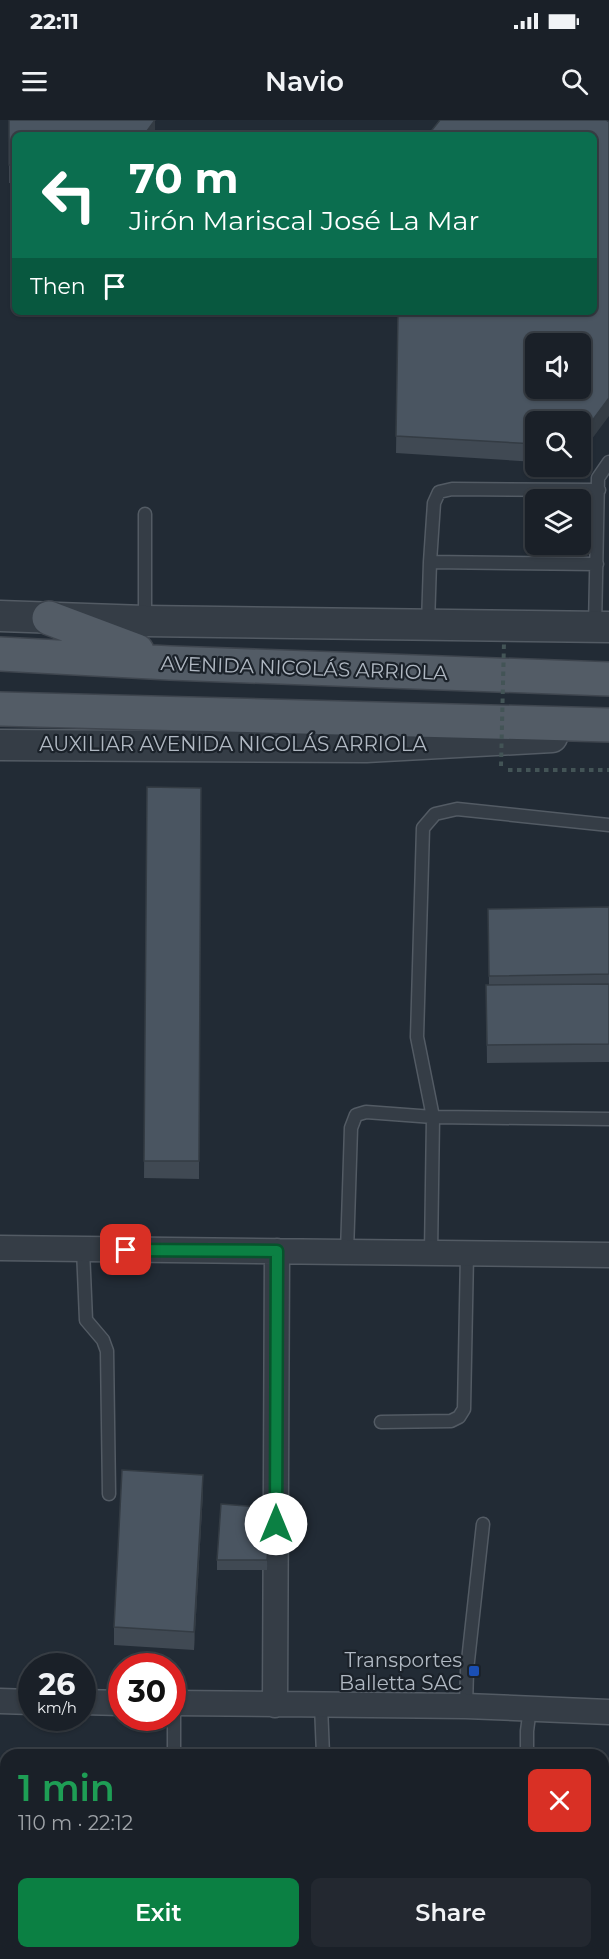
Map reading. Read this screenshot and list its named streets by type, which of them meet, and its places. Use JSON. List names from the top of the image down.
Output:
{
  "streets": {
    "main road": ["AVENIDA NICOLÁS ARRIOLA"],
    "street": ["AUXILIAR AVENIDA NICOLÁS ARRIOLA"]
  },
  "places": {
    "transit": ["Transportes Balletta SAC"]
  },
  "page": {
    "status": "22:11",
    "header": "Navio",
    "turn": ["70 m", "Jirón Mariscal José La Mar"],
    "then": "Then",
    "speed": "26 km/h",
    "limit": "30",
    "heading": ["1 min", "110 m · 22:12"],
    "buttons": ["Exit", "Share"]
  }
}
